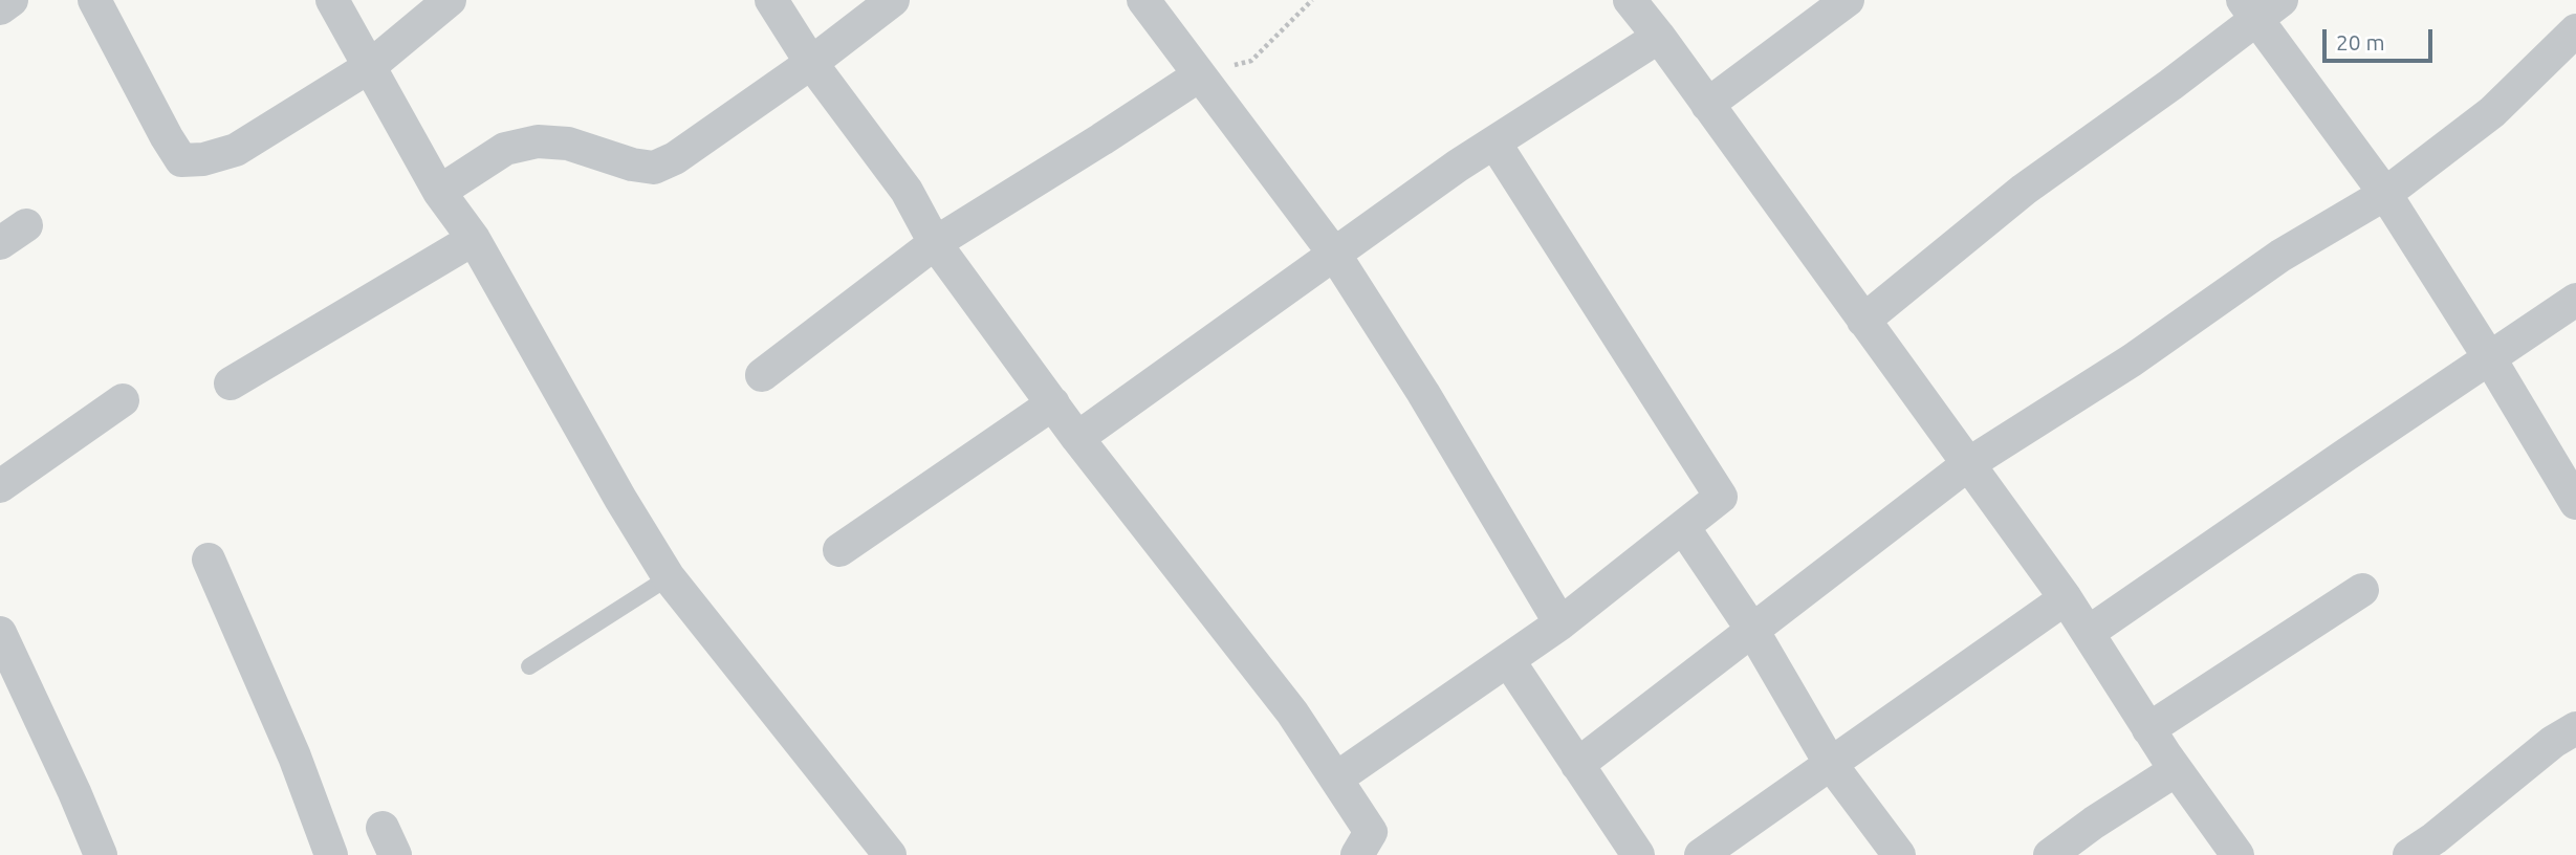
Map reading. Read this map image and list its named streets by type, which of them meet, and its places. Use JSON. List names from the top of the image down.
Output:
{
  "scale_bar": "20 m"
}
